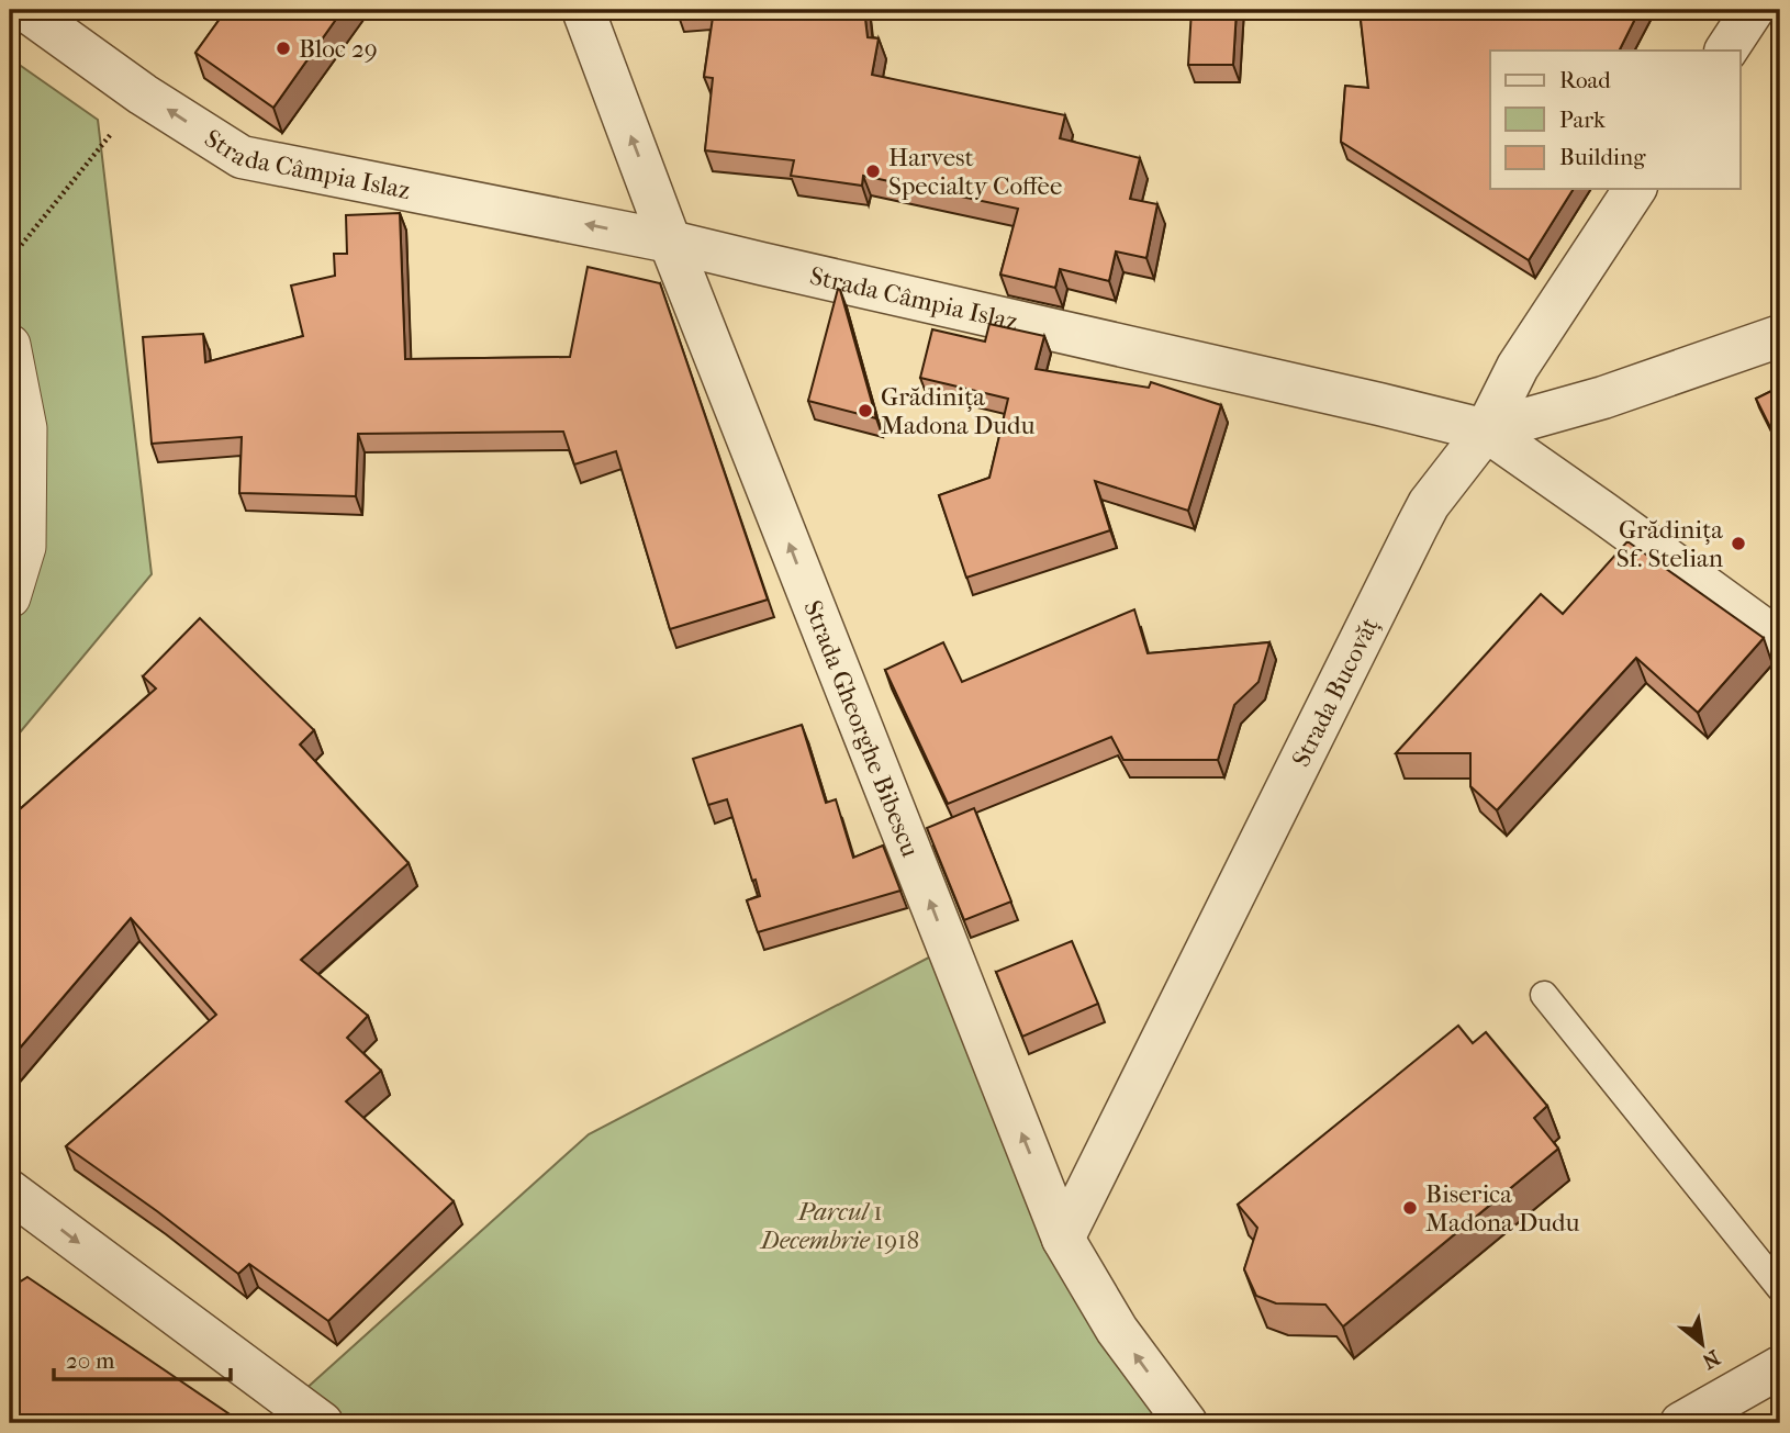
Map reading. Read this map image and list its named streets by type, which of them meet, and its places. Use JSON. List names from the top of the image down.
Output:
{
  "streets": {
    "street": ["Strada Câmpia Islaz", "Strada Bucovăț", "Strada Gheorghe Bibescu"]
  },
  "crossings": [
    ["Strada Câmpia Islaz", "Strada Bucovăț"],
    ["Strada Câmpia Islaz", "Strada Gheorghe Bibescu"],
    ["Strada Bucovăț", "Strada Gheorghe Bibescu"]
  ],
  "one_way": ["Strada Gheorghe Bibescu"],
  "parks": ["Parcul 1 Decembrie 1918"],
  "places": [
    "Bloc 29",
    "Harvest Specialty Coffee",
    "Grădinița Madona Dudu",
    "Grădinița Sf. Stelian",
    "Biserica Madona Dudu"
  ],
  "legend": ["Road", "Park", "Building"],
  "scale_bar": "20 m",
  "north": "bottom right"
}
